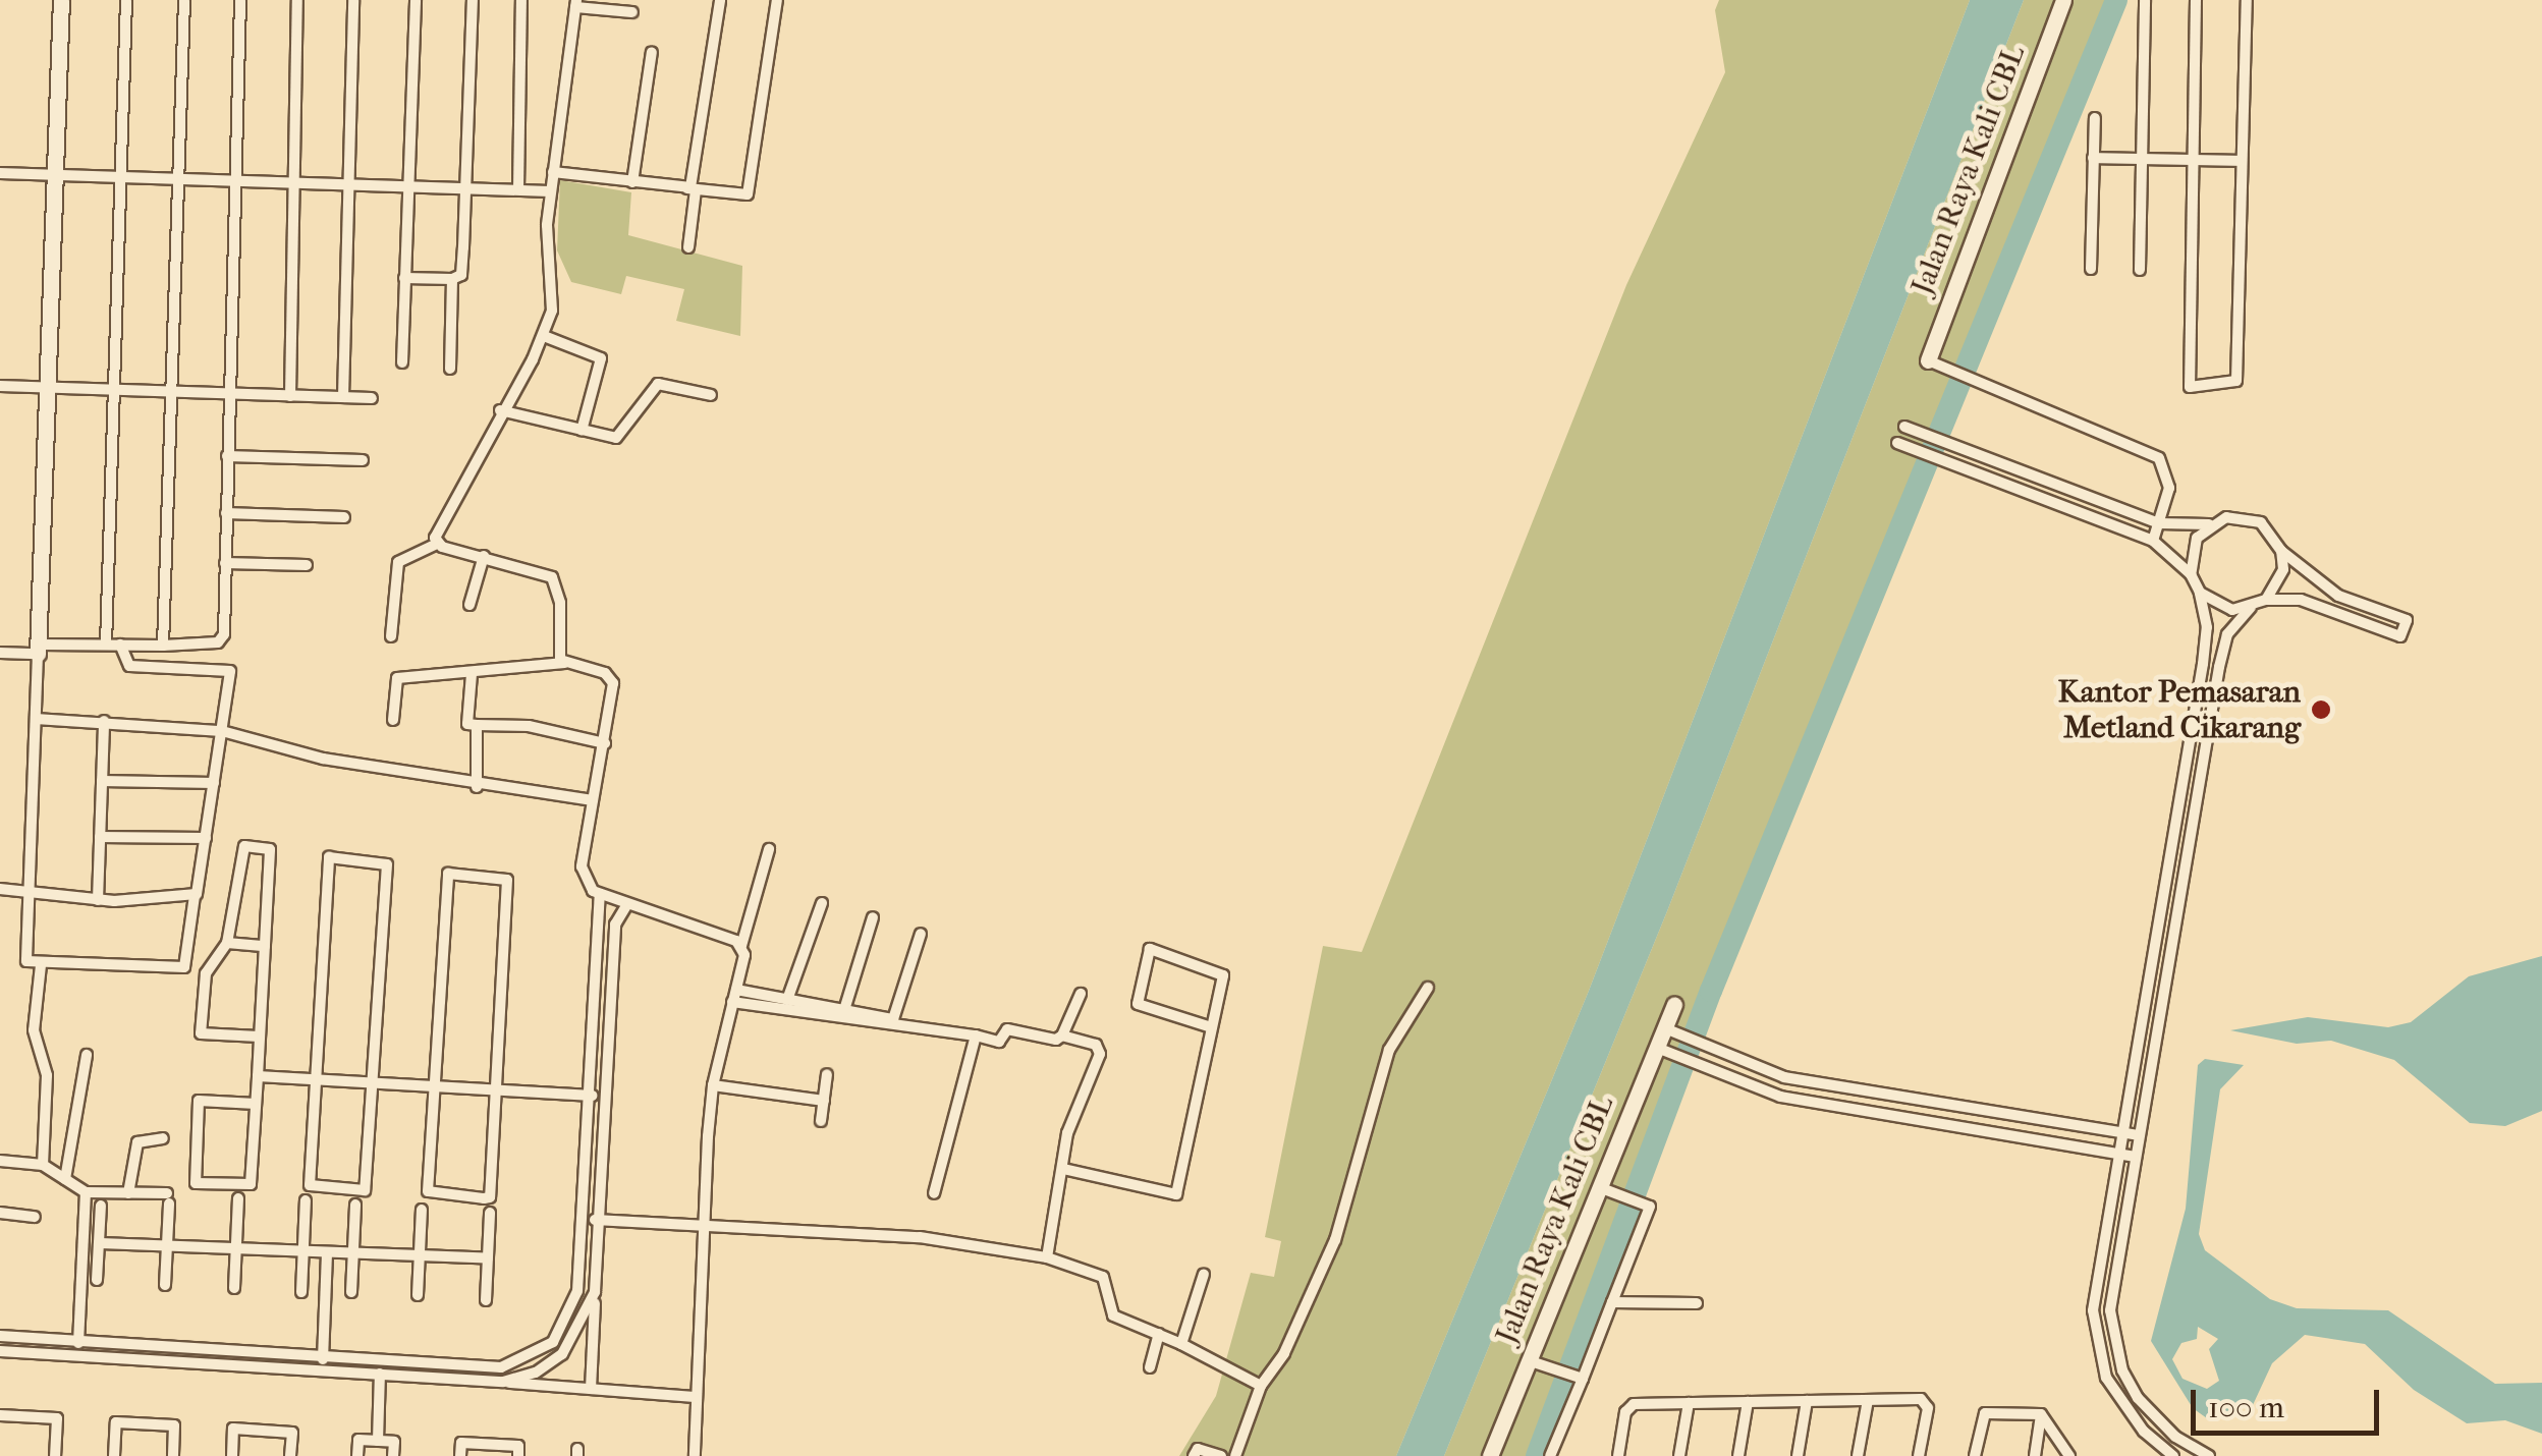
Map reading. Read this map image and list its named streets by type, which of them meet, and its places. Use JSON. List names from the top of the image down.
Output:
{
  "streets": {
    "main road": ["Jalan Raya Kali CBL"]
  },
  "places": ["Kantor Pemasaran Metland Cikarang"],
  "scale_bar": "100 m"
}
